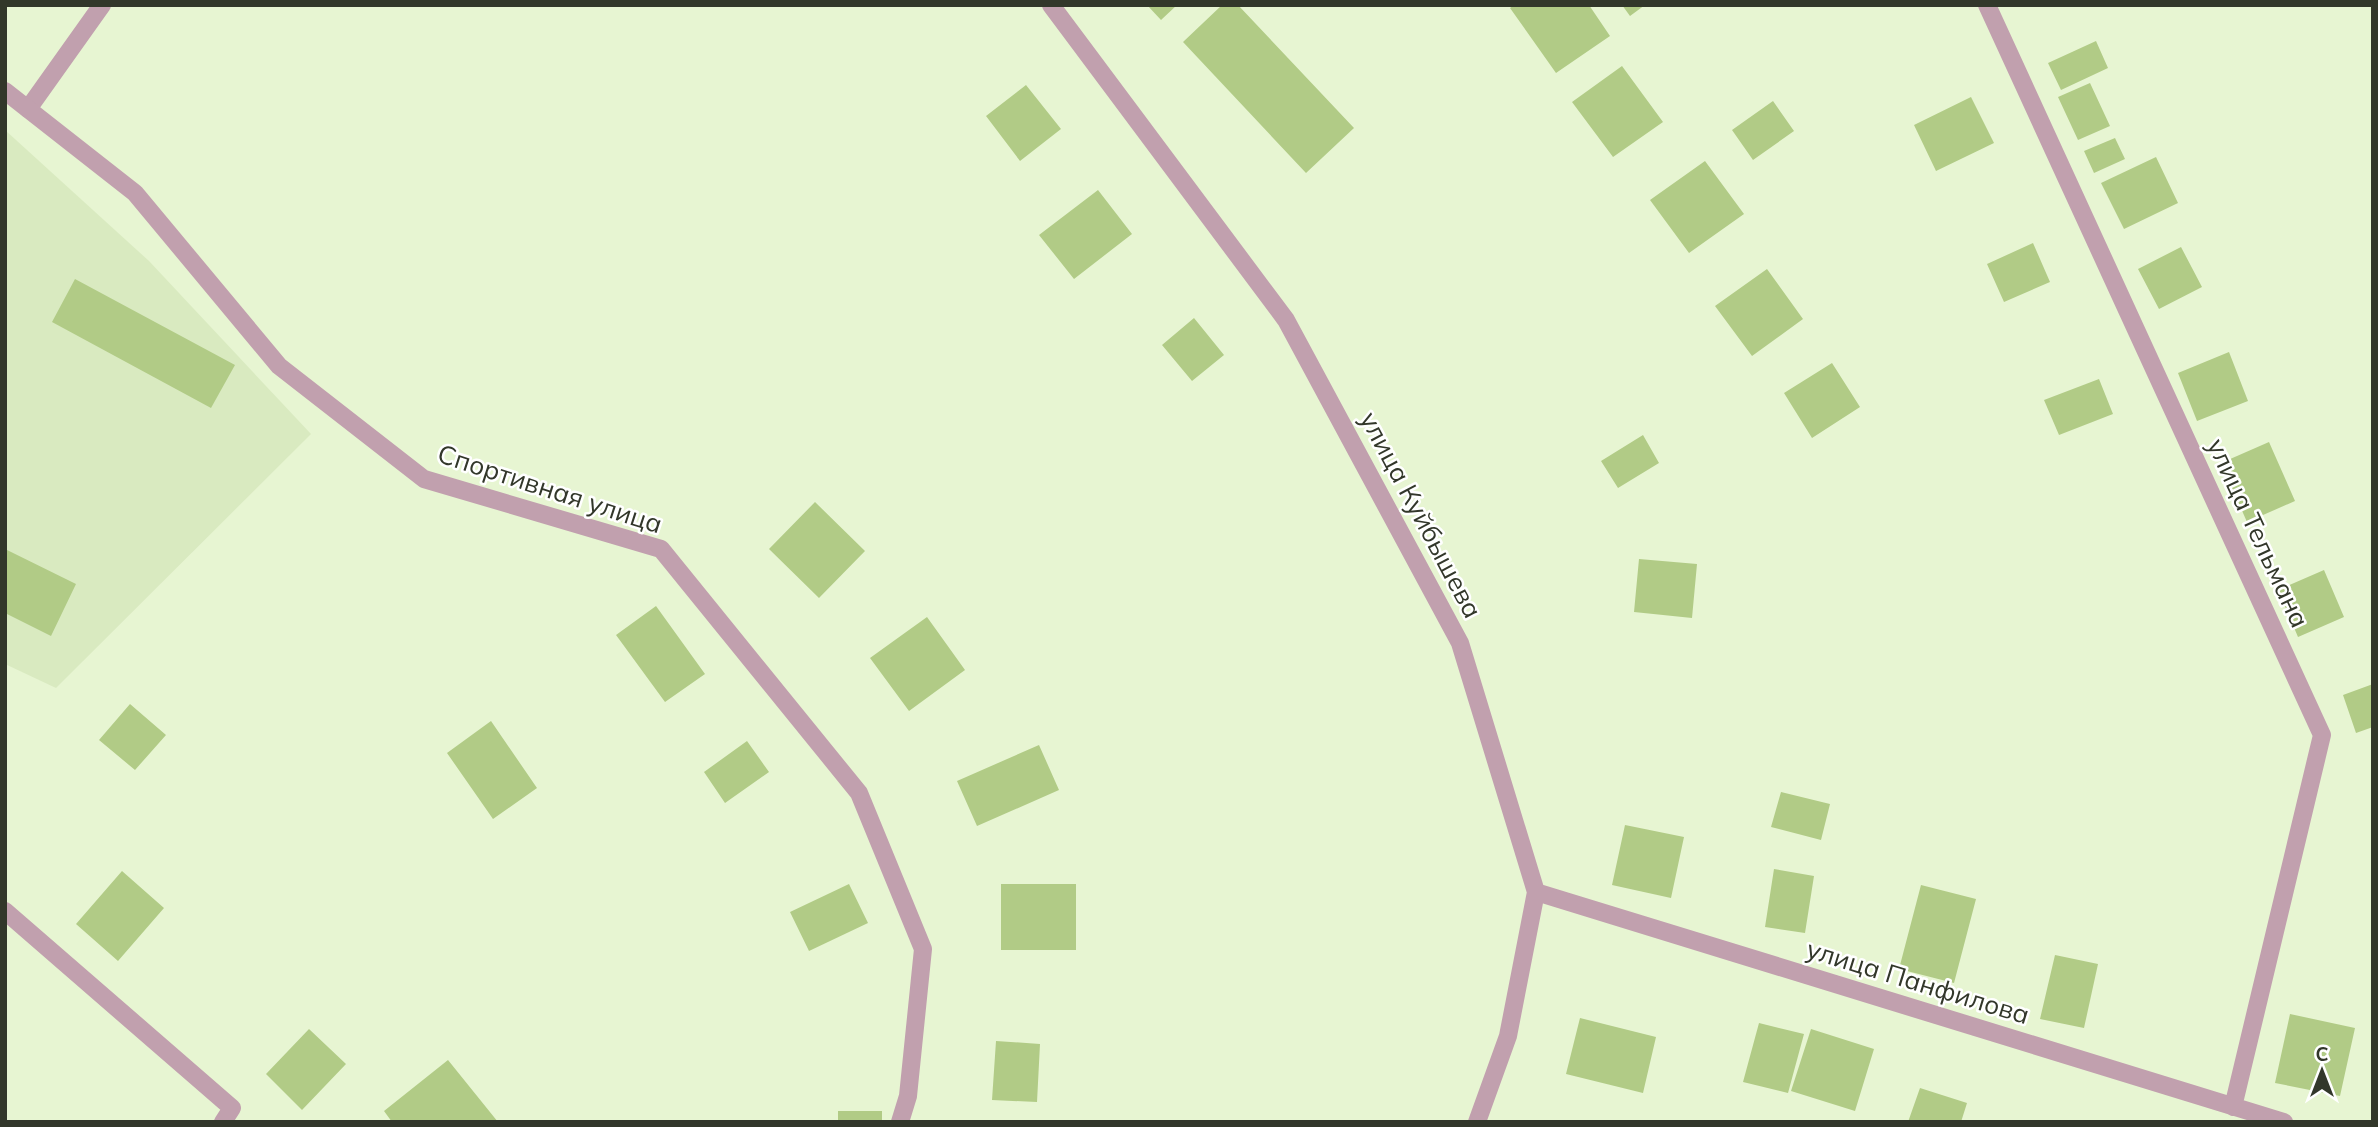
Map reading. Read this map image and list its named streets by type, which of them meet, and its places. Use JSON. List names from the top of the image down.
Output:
{
  "streets": {
    "street": [
      "Спортивная улица",
      "улица Куйбышева",
      "улица Тельмана",
      "улица Панфилова"
    ]
  },
  "crossings": [
    ["улица Куйбышева", "улица Панфилова"],
    ["улица Тельмана", "улица Панфилова"]
  ],
  "north": "top"
}
